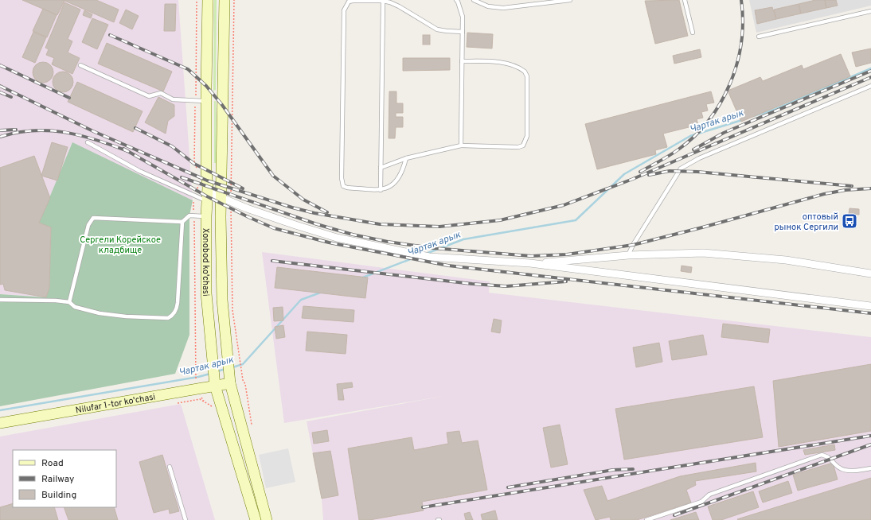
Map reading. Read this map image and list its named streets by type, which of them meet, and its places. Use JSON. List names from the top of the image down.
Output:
{
  "streets": {
    "street": ["Xonobod ko'chasi", "Nilufar 1-tor ko'chasi"]
  },
  "crossings": [
    ["Xonobod ko'chasi", "Nilufar 1-tor ko'chasi"]
  ],
  "water": ["Чартак арык"],
  "parks": ["Сергели Корейское кладбище"],
  "places": {
    "bus stop": ["оптовый рынок Сергили"]
  },
  "legend": ["Road", "Railway", "Building"]
}
